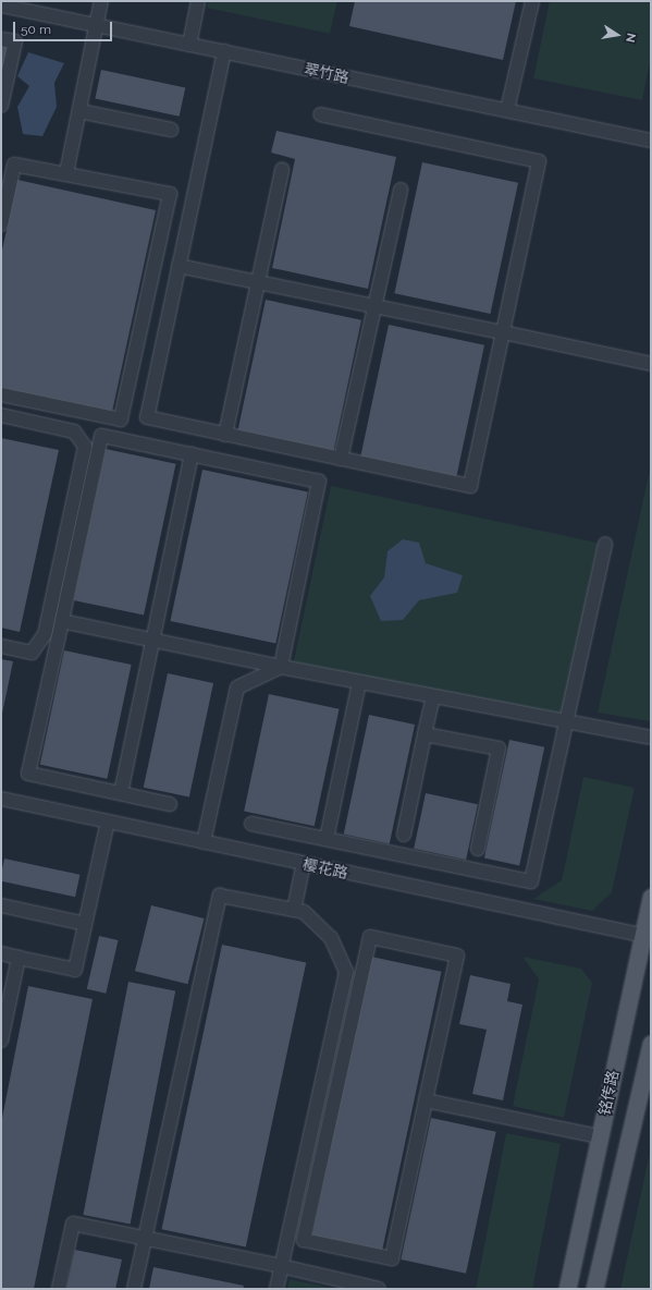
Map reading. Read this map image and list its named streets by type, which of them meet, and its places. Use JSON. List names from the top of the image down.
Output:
{
  "streets": {
    "main road": ["铭传路"],
    "street": ["翠竹路", "樱花路"]
  },
  "crossings": [
    ["樱花路", "铭传路"]
  ],
  "scale_bar": "50 m",
  "north": "right"
}
